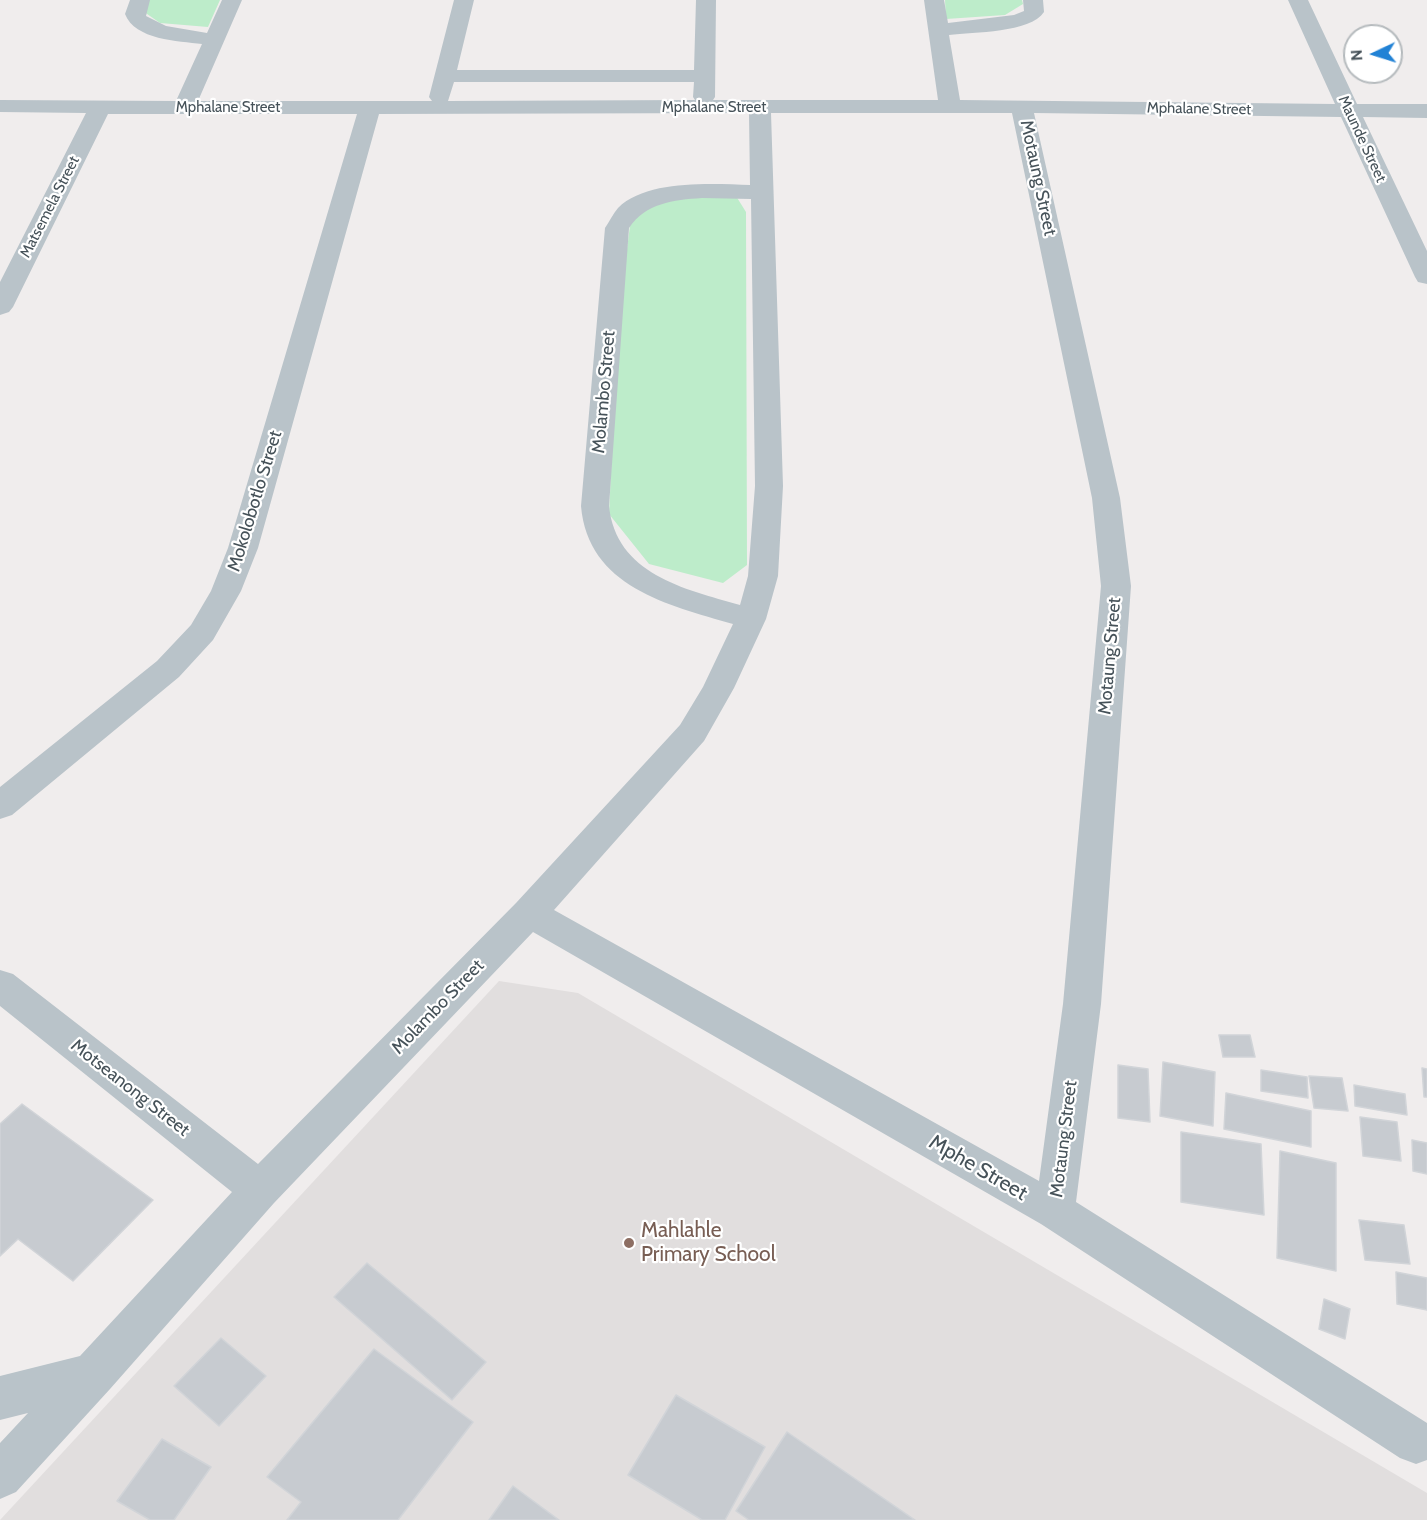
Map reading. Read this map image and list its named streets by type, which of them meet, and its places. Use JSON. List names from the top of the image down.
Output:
{
  "streets": {
    "street": [
      "Mphalane Street",
      "Maunde Street",
      "Motaung Street",
      "Matsemela Street",
      "Molambo Street",
      "Mokolobotlo Street",
      "Motseanong Street",
      "Mphe Street"
    ]
  },
  "crossings": [
    ["Mphalane Street", "Maunde Street"],
    ["Mphalane Street", "Motaung Street"],
    ["Mphalane Street", "Matsemela Street"],
    ["Mphalane Street", "Molambo Street"],
    ["Mphalane Street", "Mokolobotlo Street"],
    ["Motaung Street", "Mphe Street"],
    ["Molambo Street", "Motseanong Street"],
    ["Molambo Street", "Mphe Street"]
  ],
  "places": ["Mahlahle Primary School"],
  "north": "left"
}
